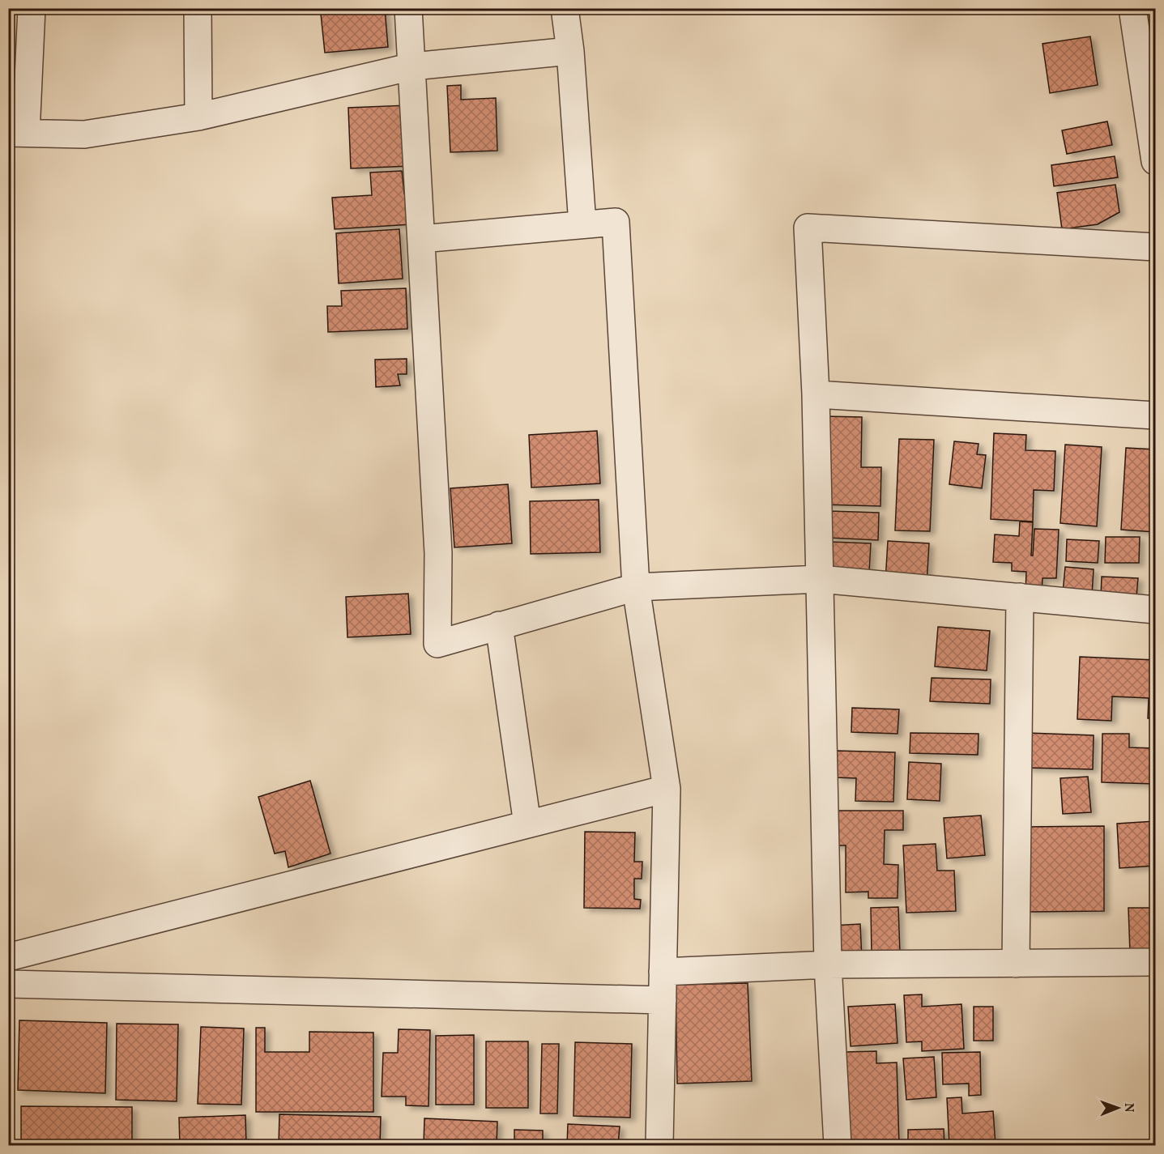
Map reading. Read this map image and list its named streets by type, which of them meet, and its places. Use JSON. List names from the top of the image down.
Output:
{
  "north": "right"
}
